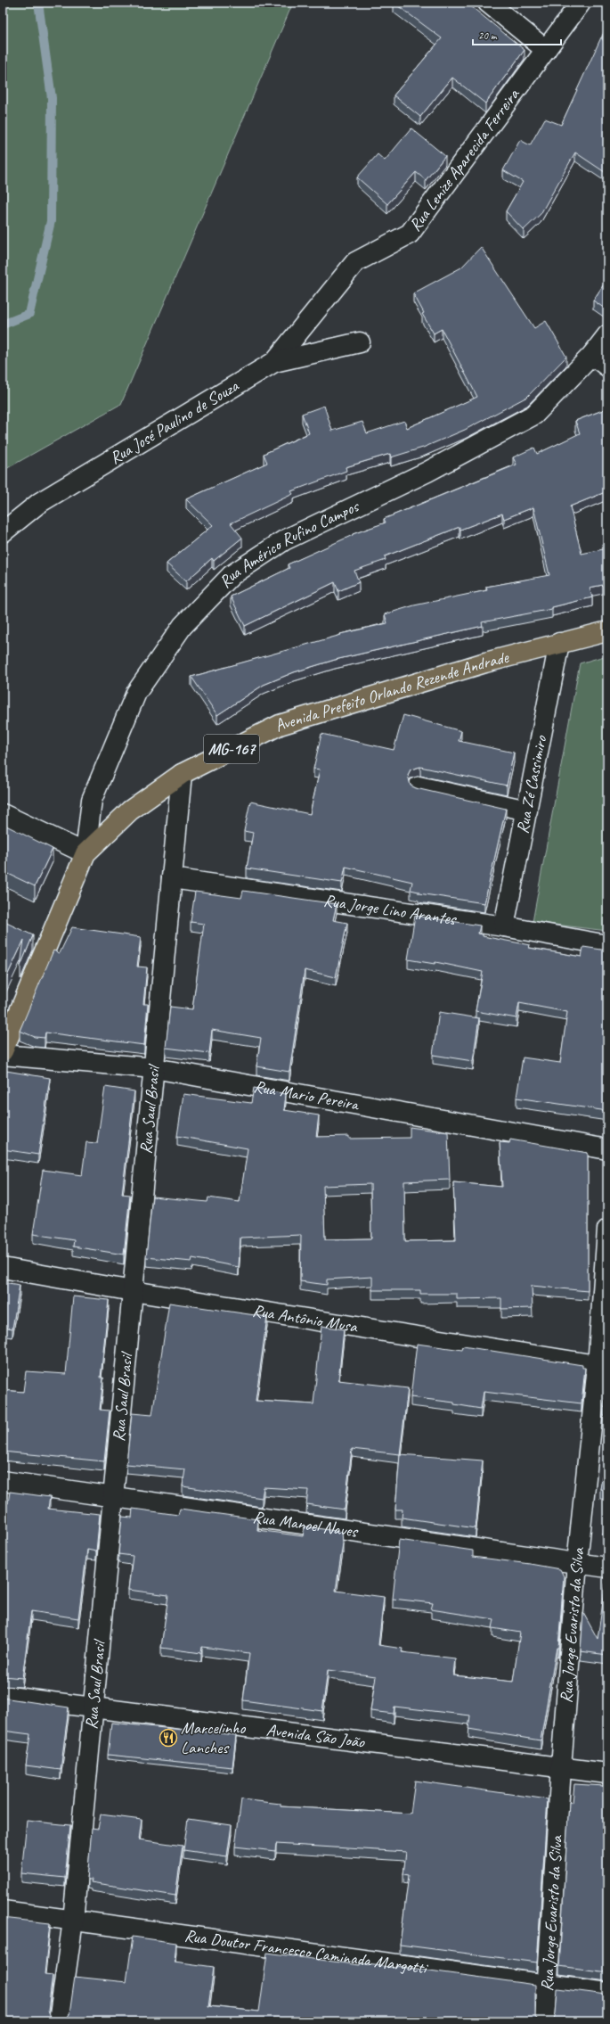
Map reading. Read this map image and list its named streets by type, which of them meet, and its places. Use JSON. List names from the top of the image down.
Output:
{
  "streets": {
    "main road": ["Avenida Prefeito Orlando Rezende Andrade", "MG-167"],
    "street": [
      "Rua Lenize Aparecida Ferreira",
      "Rua José Paulino de Souza",
      "Rua Américo Rufino Campos",
      "Rua Zé Cassimiro",
      "Rua Jorge Lino Arantes",
      "Rua Mario Pereira",
      "Rua Saul Brasil",
      "Rua Antônio Musa",
      "Rua Manoel Naves",
      "Rua Jorge Evaristo da Silva",
      "Avenida São João",
      "Rua Doutor Francesco Caminada Margotti"
    ]
  },
  "crossings": [
    ["Rua Lenize Aparecida Ferreira", "Rua José Paulino de Souza"],
    ["Rua Américo Rufino Campos", "Avenida Prefeito Orlando Rezende Andrade"],
    ["Avenida Prefeito Orlando Rezende Andrade", "Rua Zé Cassimiro"],
    ["Avenida Prefeito Orlando Rezende Andrade", "Rua Saul Brasil"],
    ["Rua Zé Cassimiro", "Rua Jorge Lino Arantes"],
    ["Rua Jorge Lino Arantes", "Rua Saul Brasil"],
    ["Rua Mario Pereira", "Rua Saul Brasil"],
    ["Rua Saul Brasil", "Rua Antônio Musa"],
    ["Rua Saul Brasil", "Rua Manoel Naves"],
    ["Rua Saul Brasil", "Avenida São João"],
    ["Rua Saul Brasil", "Rua Doutor Francesco Caminada Margotti"],
    ["Rua Antônio Musa", "Rua Jorge Evaristo da Silva"],
    ["Rua Manoel Naves", "Rua Jorge Evaristo da Silva"],
    ["Rua Jorge Evaristo da Silva", "Avenida São João"],
    ["Rua Jorge Evaristo da Silva", "Rua Doutor Francesco Caminada Margotti"]
  ],
  "places": {
    "restaurant": ["Marcelinho Lanches"]
  },
  "scale_bar": "20 m"
}
